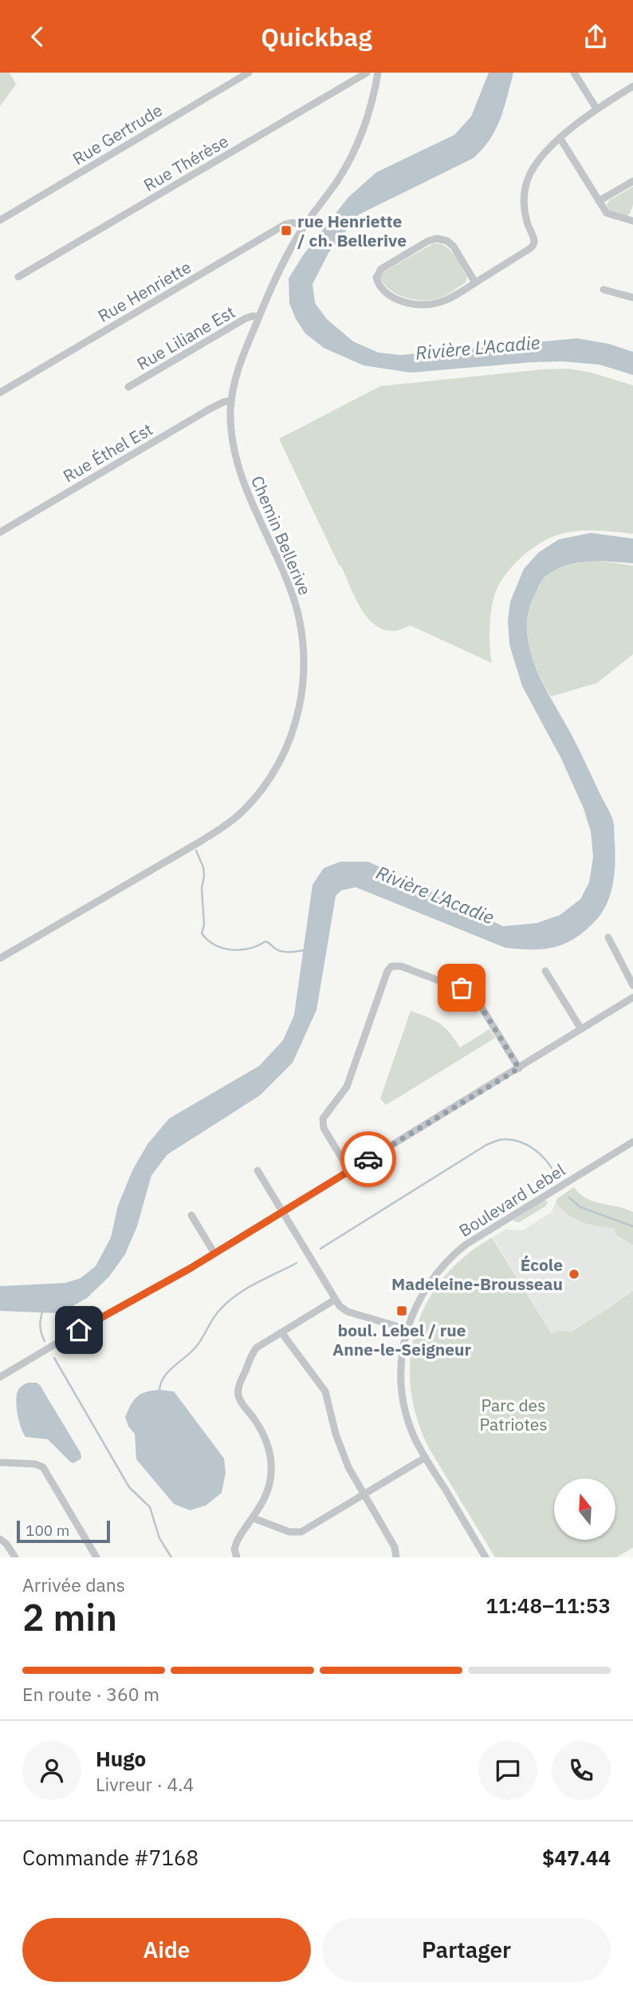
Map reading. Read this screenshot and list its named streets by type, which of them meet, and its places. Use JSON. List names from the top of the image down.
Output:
{
  "streets": {
    "street": [
      "Rue Gertrude",
      "Rue Thérèse",
      "Rue Henriette",
      "Rue Liliane Est",
      "Rue Éthel Est",
      "Chemin Bellerive",
      "Boulevard Lebel"
    ]
  },
  "crossings": [
    ["Rue Henriette", "Chemin Bellerive"],
    ["Rue Liliane Est", "Chemin Bellerive"],
    ["Rue Éthel Est", "Chemin Bellerive"]
  ],
  "water": ["Rivière L'Acadie"],
  "parks": ["Parc des Patriotes"],
  "places": {
    "transit": ["rue Henriette / ch. Bellerive", "boul. Lebel / rue Anne-le-Seigneur"],
    "other": ["École Madeleine-Brousseau"]
  },
  "scale_bar": "100 m",
  "north": "top",
  "page": {
    "header": "Quickbag",
    "scale": "100 m",
    "heading": ["2 min", "Arrivée dans", "11:48–11:53"],
    "panel": [
      "Hugo",
      "Livreur · 4.4",
      "Commande #7168",
      "$47.44"
    ],
    "bar": "En route · 360 m",
    "buttons": ["Aide", "Partager"]
  }
}
